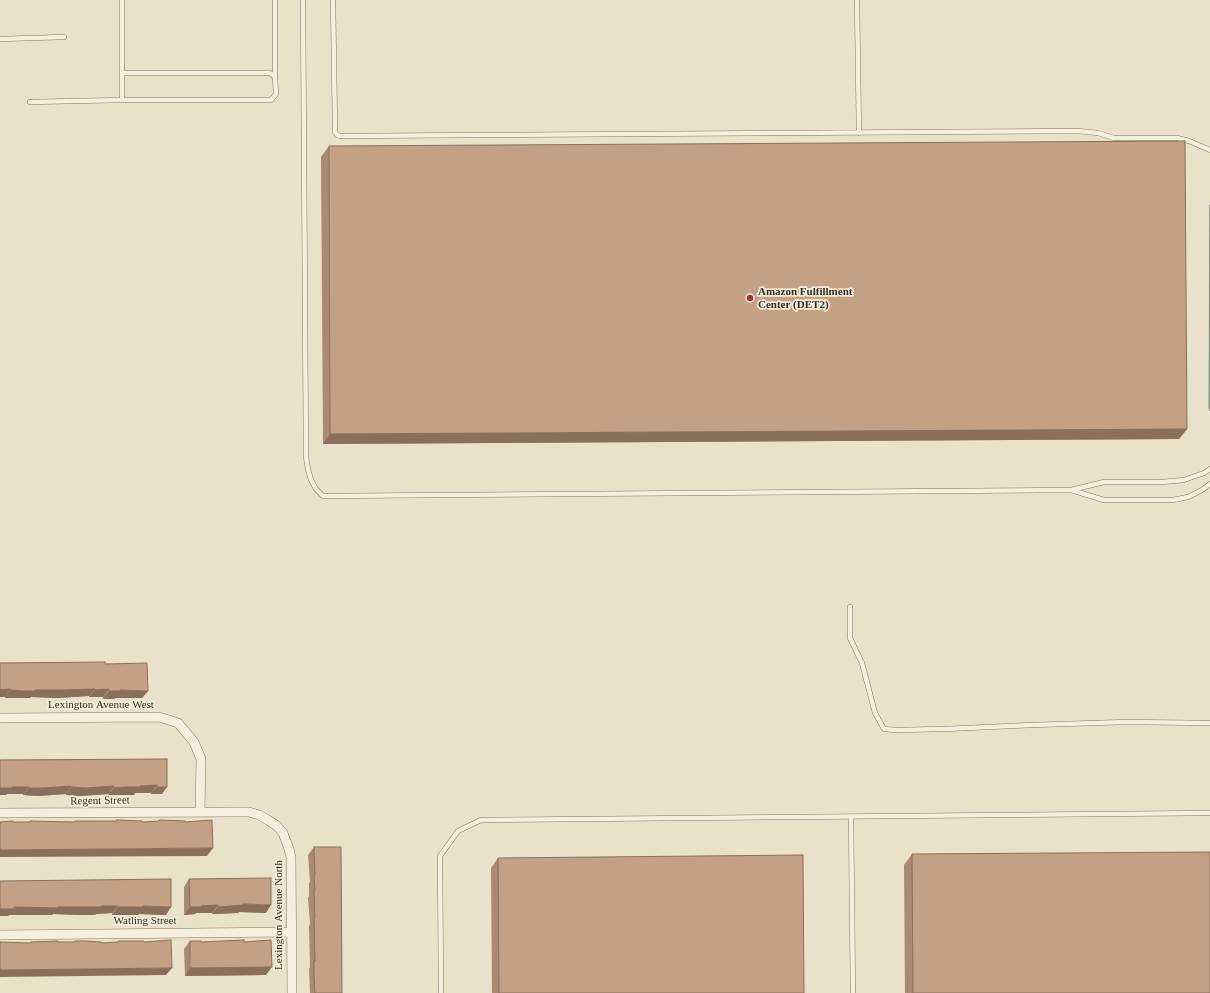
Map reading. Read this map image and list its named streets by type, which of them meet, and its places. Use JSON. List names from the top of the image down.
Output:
{
  "streets": {
    "street": [
      "Lexington Avenue West",
      "Regent Street",
      "Lexington Avenue North",
      "Watling Street"
    ]
  },
  "crossings": [
    ["Lexington Avenue West", "Regent Street"],
    ["Lexington Avenue West", "Lexington Avenue North"],
    ["Regent Street", "Lexington Avenue North"],
    ["Lexington Avenue North", "Watling Street"]
  ],
  "places": ["Amazon Fulfillment Center (DET2)"]
}
